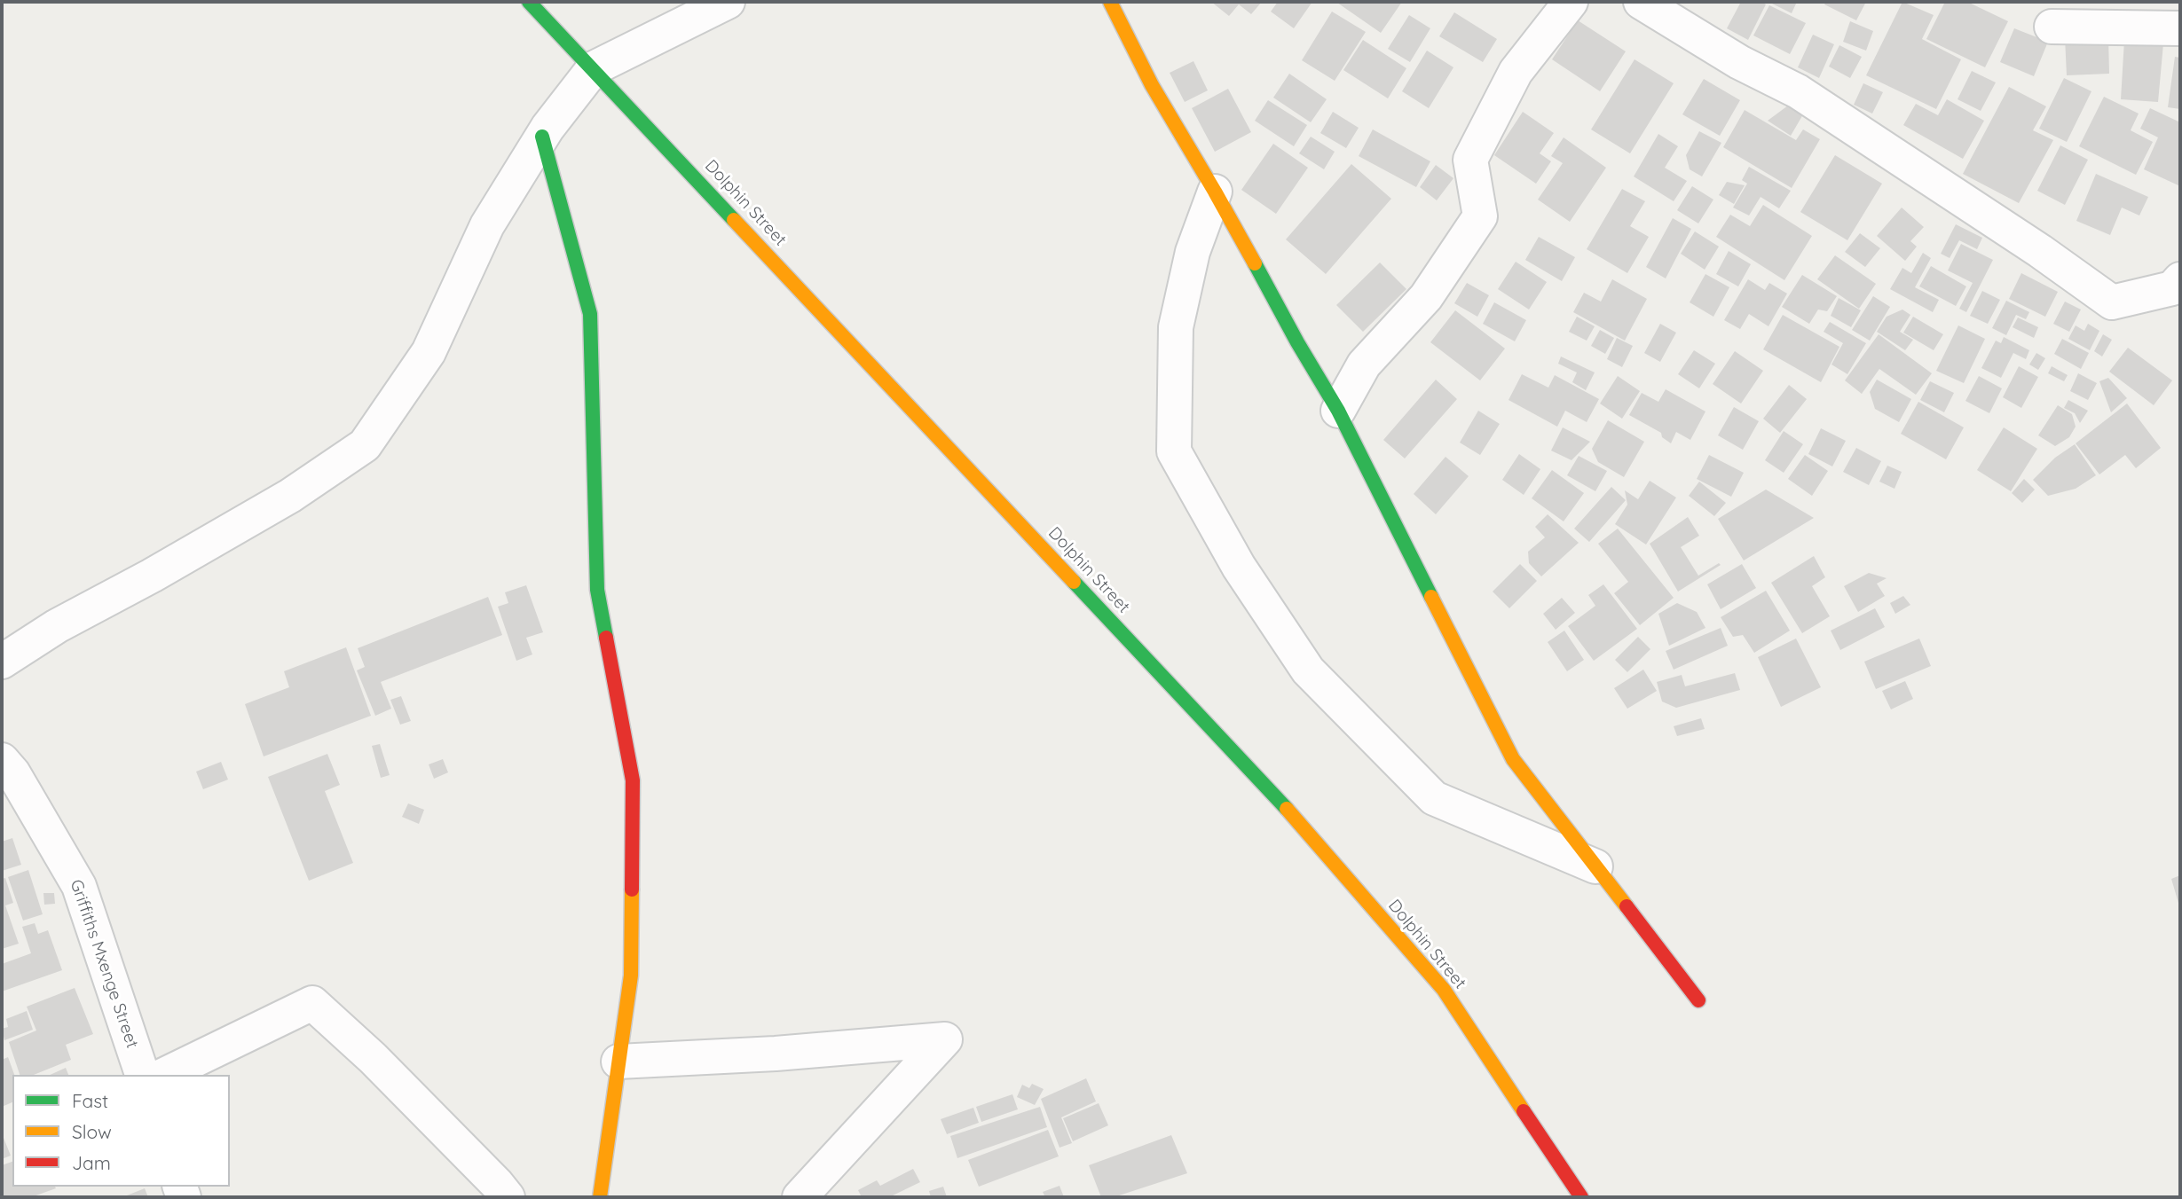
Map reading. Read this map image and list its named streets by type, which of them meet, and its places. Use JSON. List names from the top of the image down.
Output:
{
  "streets": {
    "street": ["Dolphin Street", "Griffiths Mxenge Street"]
  },
  "legend": ["Fast", "Slow", "Jam"]
}
